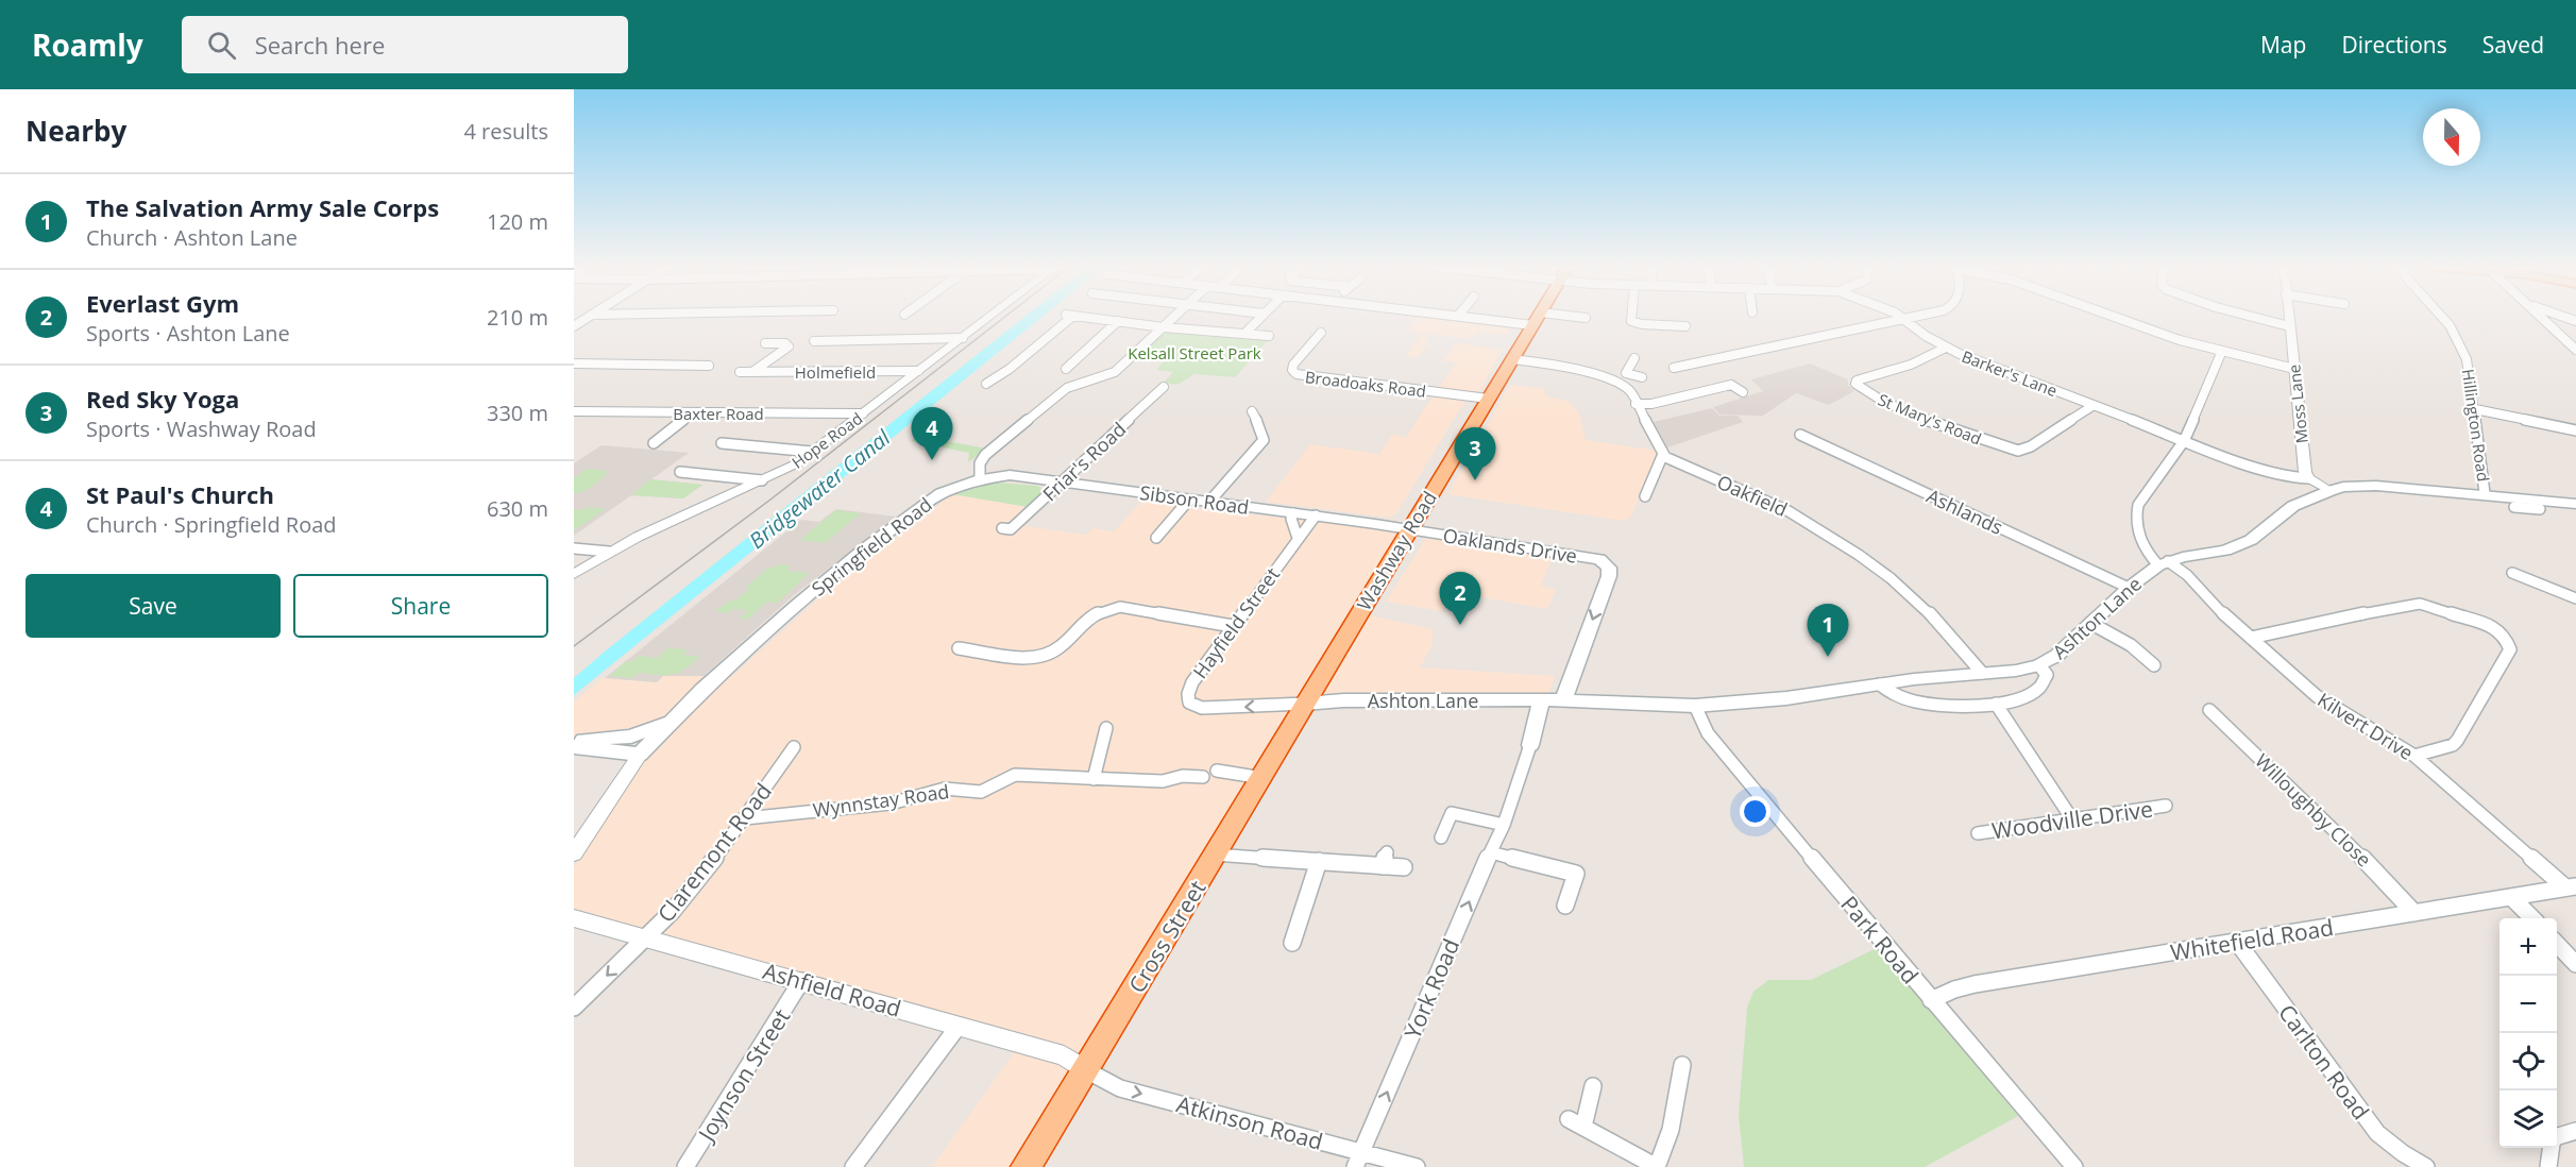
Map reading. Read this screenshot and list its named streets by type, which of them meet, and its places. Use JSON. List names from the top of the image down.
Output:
{
  "streets": {
    "highway": ["Washway Road", "Cross Street"],
    "main road": [
      "Sibson Road",
      "Oaklands Drive",
      "Springfield Road",
      "Ashton Lane"
    ],
    "street": [
      "Holmefield",
      "Barker's Lane",
      "Broadoaks Road",
      "Moss Lane",
      "Baxter Road",
      "St Mary's Road",
      "Hillington Road",
      "Hope Road",
      "Friar's Road",
      "Oakfield",
      "Ashlands",
      "Hayfield Street",
      "Kilvert Drive",
      "Wynnstay Road",
      "Willoughby Close",
      "Woodville Drive",
      "Claremont Road",
      "Park Road",
      "Whitefield Road",
      "York Road",
      "Ashfield Road",
      "Carlton Road",
      "Joynson Street",
      "Atkinson Road"
    ]
  },
  "crossings": [
    ["Holmefield", "Hope Road"],
    ["Barker's Lane", "Moss Lane"],
    ["Barker's Lane", "St Mary's Road"],
    ["Broadoaks Road", "Washway Road"],
    ["Baxter Road", "Hope Road"],
    ["Hillington Road", "Ashton Lane"],
    ["Friar's Road", "Sibson Road"],
    ["Oakfield", "Ashton Lane"],
    ["Sibson Road", "Oaklands Drive"],
    ["Sibson Road", "Springfield Road"],
    ["Sibson Road", "Washway Road"],
    ["Sibson Road", "Hayfield Street"],
    ["Ashlands", "Ashton Lane"],
    ["Oaklands Drive", "Washway Road"],
    ["Oaklands Drive", "Ashton Lane"],
    ["Washway Road", "Ashton Lane"],
    ["Washway Road", "Hayfield Street"],
    ["Washway Road", "Cross Street"],
    ["Ashton Lane", "Hayfield Street"],
    ["Ashton Lane", "Kilvert Drive"],
    ["Ashton Lane", "Cross Street"],
    ["Ashton Lane", "Park Road"],
    ["Hayfield Street", "Cross Street"],
    ["Kilvert Drive", "Whitefield Road"],
    ["Wynnstay Road", "Claremont Road"],
    ["Willoughby Close", "Whitefield Road"],
    ["Claremont Road", "Ashfield Road"],
    ["Cross Street", "Ashfield Road"],
    ["Cross Street", "Atkinson Road"],
    ["Park Road", "Whitefield Road"],
    ["Whitefield Road", "Carlton Road"],
    ["York Road", "Atkinson Road"],
    ["Ashfield Road", "Joynson Street"],
    ["Ashfield Road", "Atkinson Road"]
  ],
  "one_way": ["York Road", "Atkinson Road"],
  "water": ["Bridgewater Canal"],
  "parks": ["Kelsall Street Park"],
  "north": "bottom",
  "page": {
    "header": "Roamly",
    "search": "Search here",
    "nav": ["Map", "Directions", "Saved"],
    "heading": ["Nearby", "4 results"],
    "list": [
      {
        "mark": "1",
        "name": "The Salvation Army Sale Corps",
        "note": "Church · Ashton Lane",
        "value": "120 m"
      },
      {
        "mark": "2",
        "name": "Everlast Gym",
        "note": "Sports · Ashton Lane",
        "value": "210 m"
      },
      {
        "mark": "3",
        "name": "Red Sky Yoga",
        "note": "Sports · Washway Road",
        "value": "330 m"
      },
      {
        "mark": "4",
        "name": "St Paul's Church",
        "note": "Church · Springfield Road",
        "value": "630 m"
      }
    ],
    "pins": [
      "4",
      "3",
      "2",
      "1"
    ],
    "buttons": ["Save", "Share"],
    "map_buttons": ["+", "−"]
  }
}
